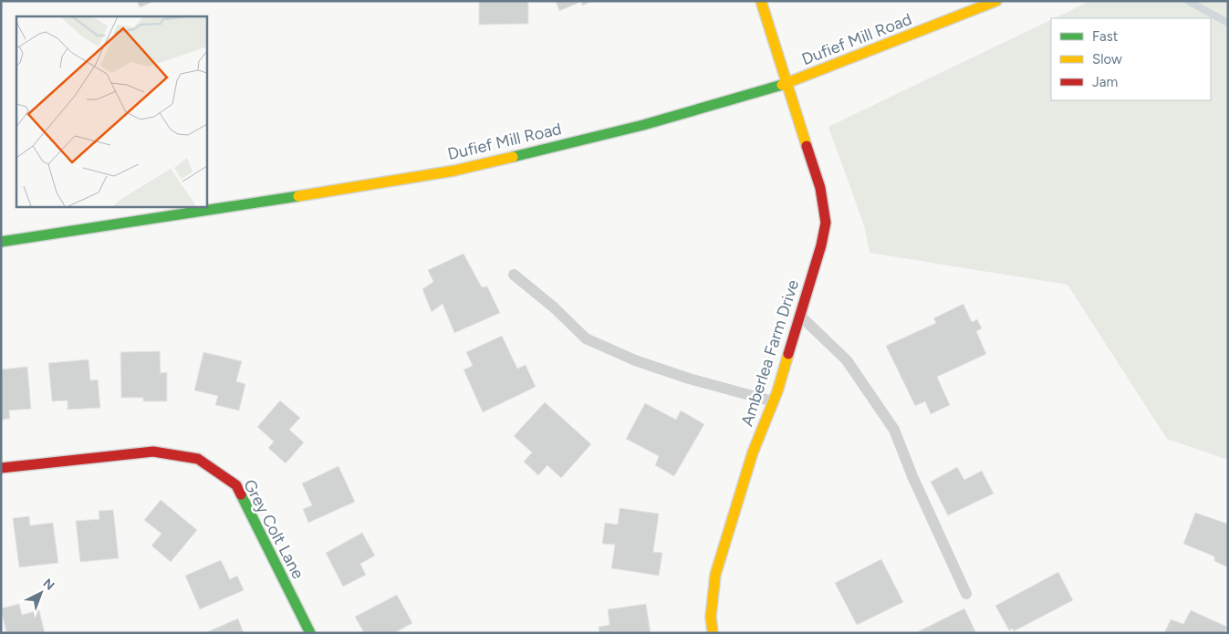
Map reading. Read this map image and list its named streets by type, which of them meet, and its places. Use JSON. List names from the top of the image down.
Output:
{
  "streets": {
    "street": ["Dufief Mill Road", "Amberlea Farm Drive", "Grey Colt Lane"]
  },
  "crossings": [
    ["Dufief Mill Road", "Amberlea Farm Drive"]
  ],
  "legend": ["Fast", "Slow", "Jam"],
  "north": "top right"
}
